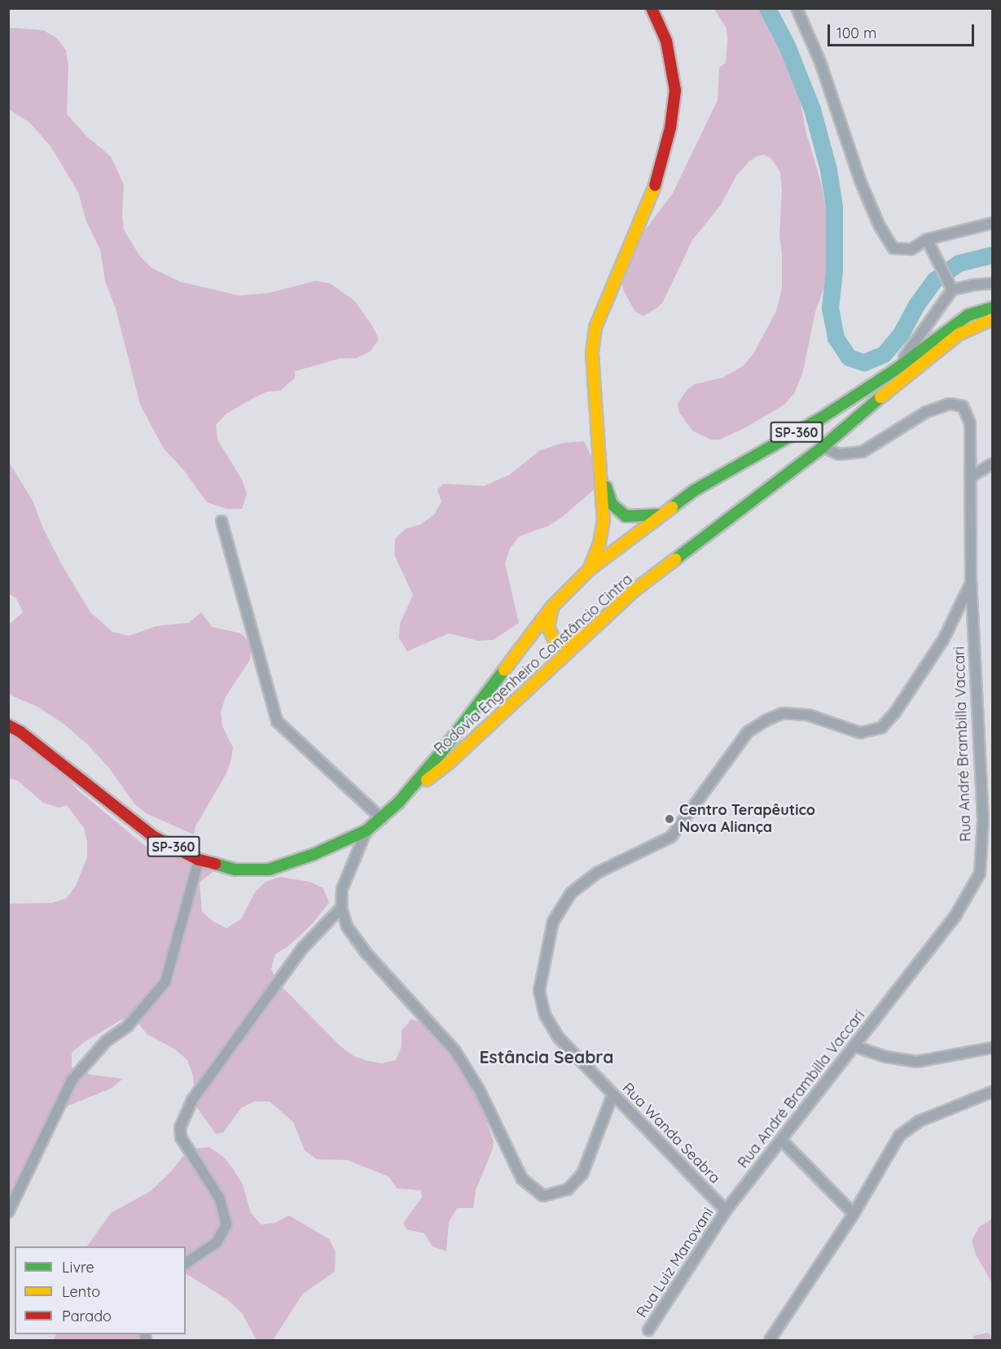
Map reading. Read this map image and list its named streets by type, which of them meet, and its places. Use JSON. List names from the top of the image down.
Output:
{
  "streets": {
    "main road": ["SP-360", "Rodovia Engenheiro Constâncio Cintra"],
    "street": ["Rua André Brambilla Vaccari", "Rua Wanda Seabra", "Rua Luiz Manovani"]
  },
  "crossings": [
    ["Rodovia Engenheiro Constâncio Cintra", "Rua André Brambilla Vaccari"],
    ["Rua André Brambilla Vaccari", "Rua Wanda Seabra"],
    ["Rua André Brambilla Vaccari", "Rua Luiz Manovani"],
    ["Rua Wanda Seabra", "Rua Luiz Manovani"]
  ],
  "districts": ["Estância Seabra"],
  "places": ["Centro Terapêutico Nova Aliança"],
  "legend": ["Livre", "Lento", "Parado"],
  "scale_bar": "100 m"
}
